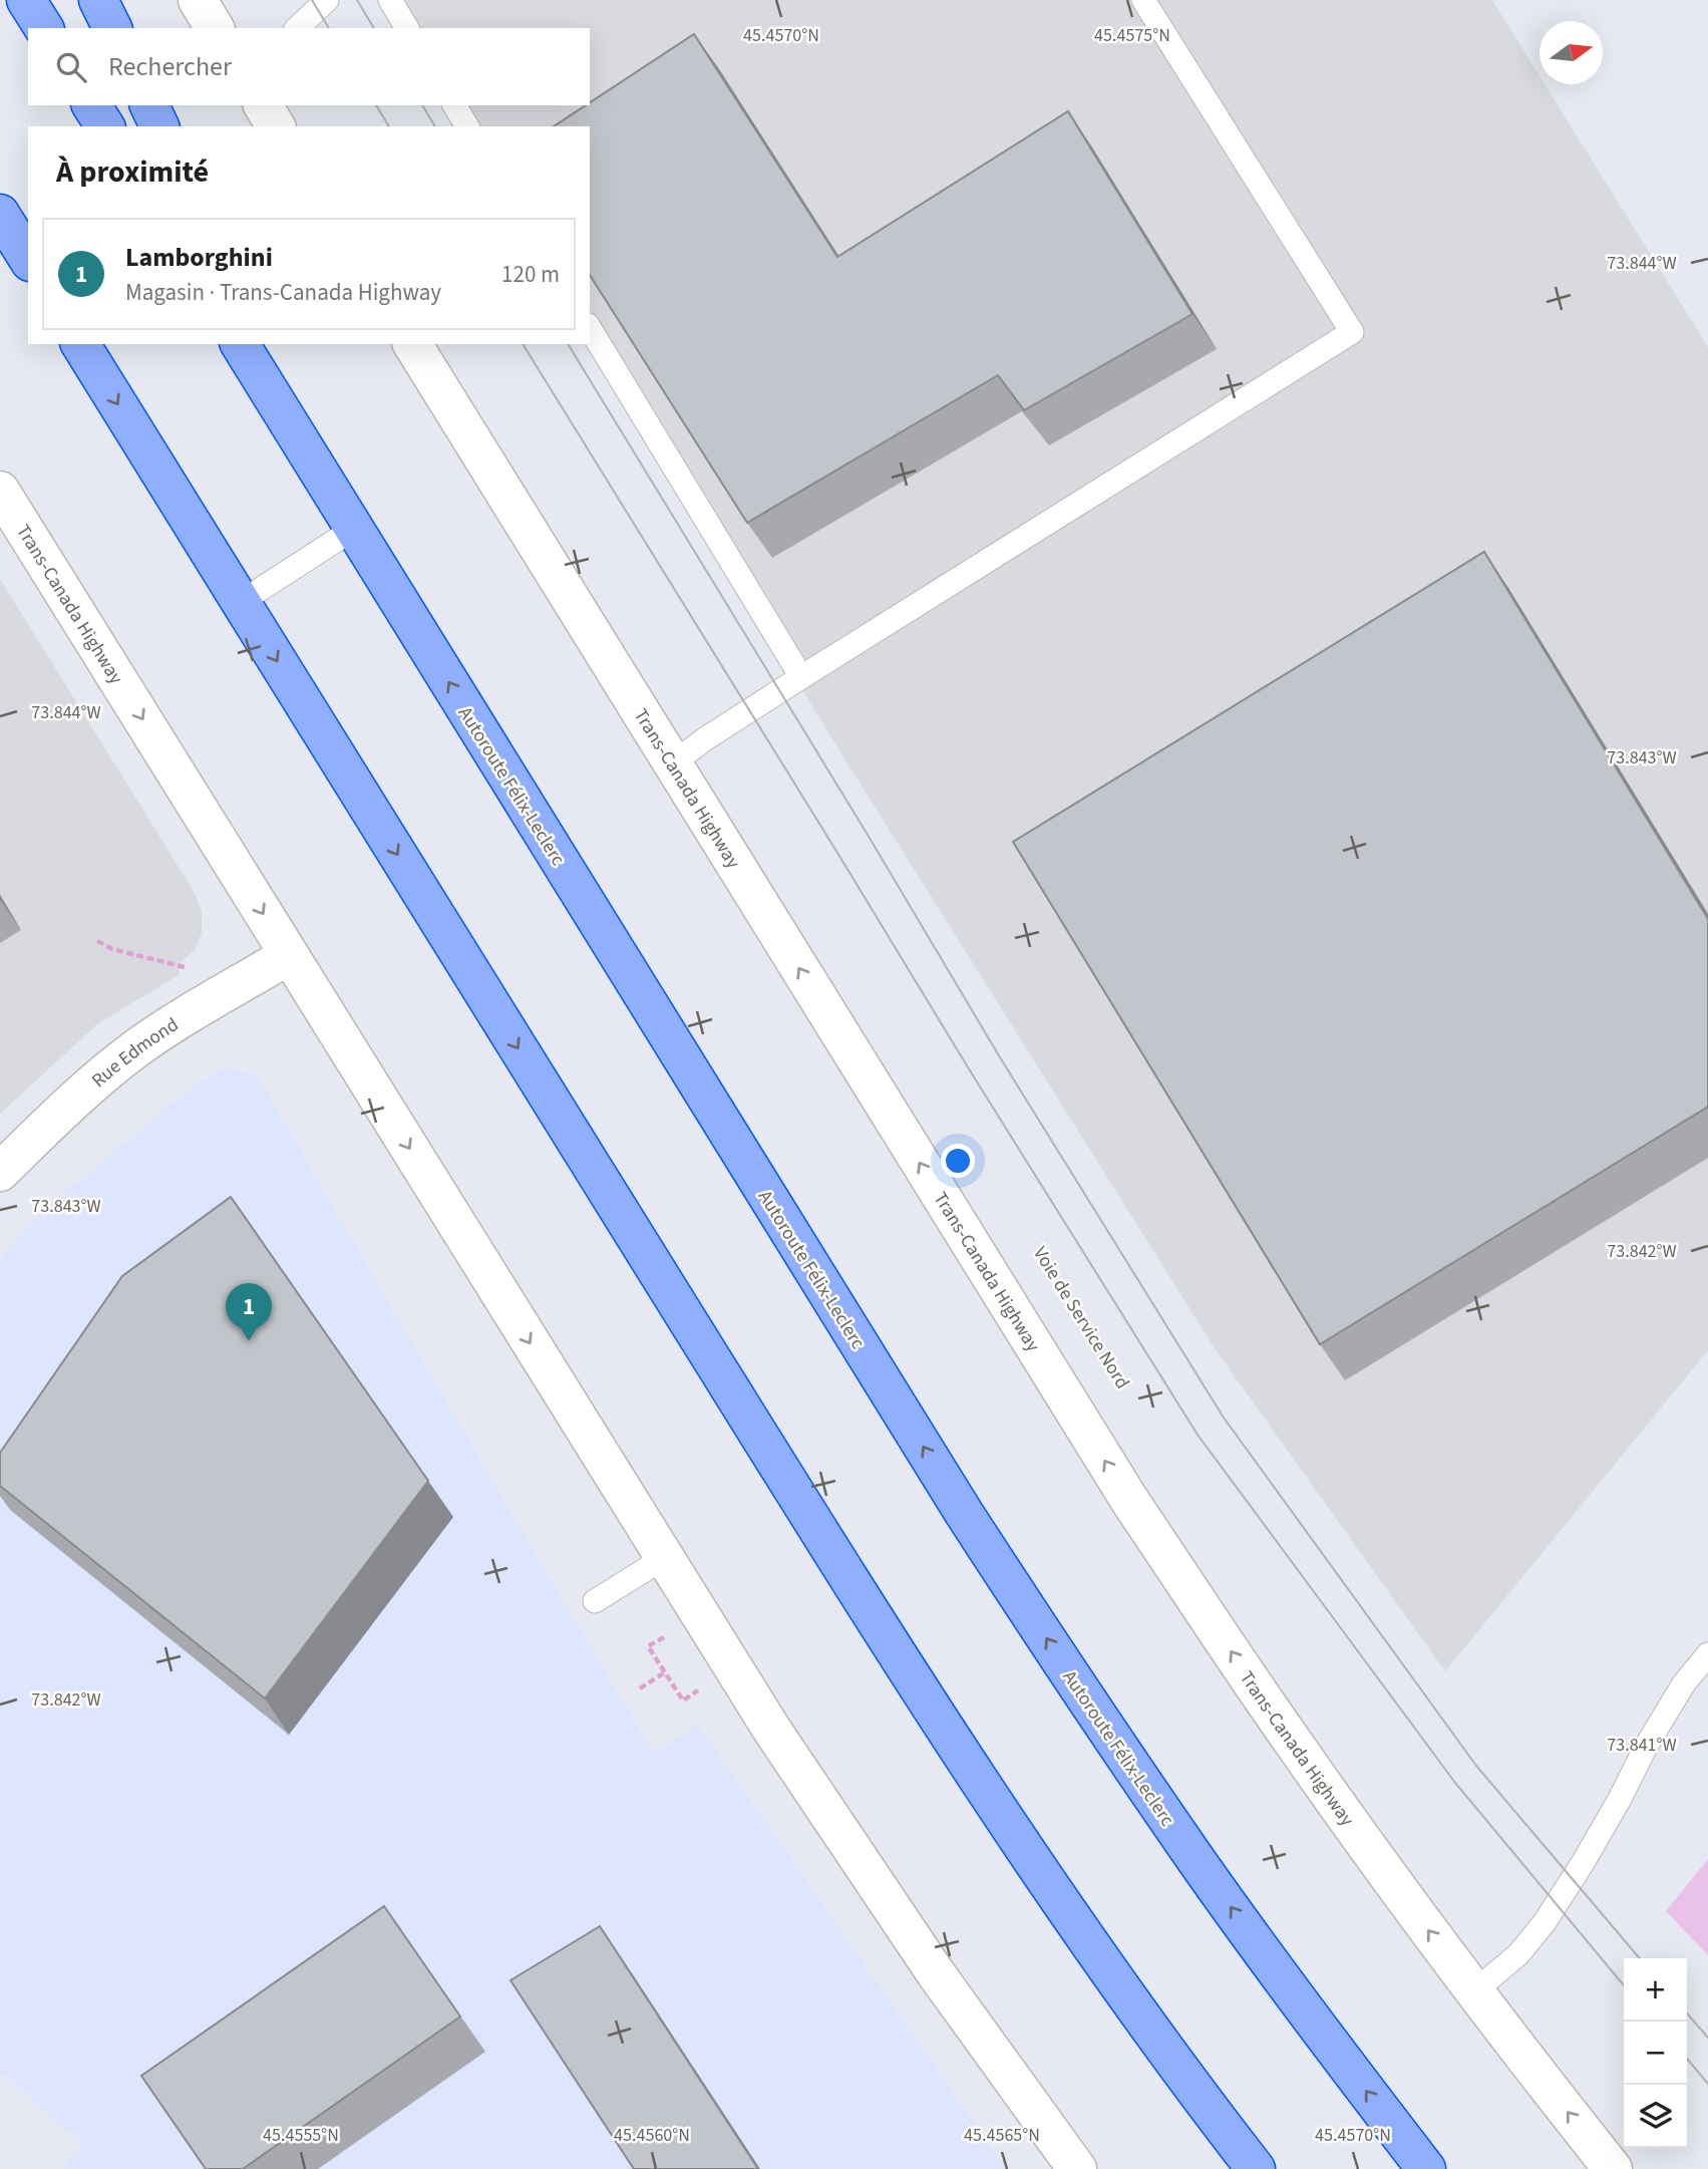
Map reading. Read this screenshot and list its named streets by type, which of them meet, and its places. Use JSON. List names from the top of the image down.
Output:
{
  "streets": {
    "highway": ["Autoroute Félix-Leclerc"],
    "main road": ["Trans-Canada Highway", "Rue Edmond"]
  },
  "crossings": [
    ["Trans-Canada Highway", "Rue Edmond"]
  ],
  "north": "right",
  "page": {
    "search": "Rechercher",
    "heading": "À proximité",
    "list": [
      {
        "mark": "1",
        "name": "Lamborghini",
        "note": "Magasin · Trans-Canada Highway",
        "value": "120 m"
      }
    ],
    "pins": "1",
    "map_buttons": ["+", "−"]
  },
  "coordinates": [
    "45.4570°N",
    "45.4575°N",
    "73.844°W",
    "73.843°W",
    "73.842°W",
    "73.841°W",
    "45.4555°N",
    "45.4560°N",
    "45.4565°N"
  ]
}
